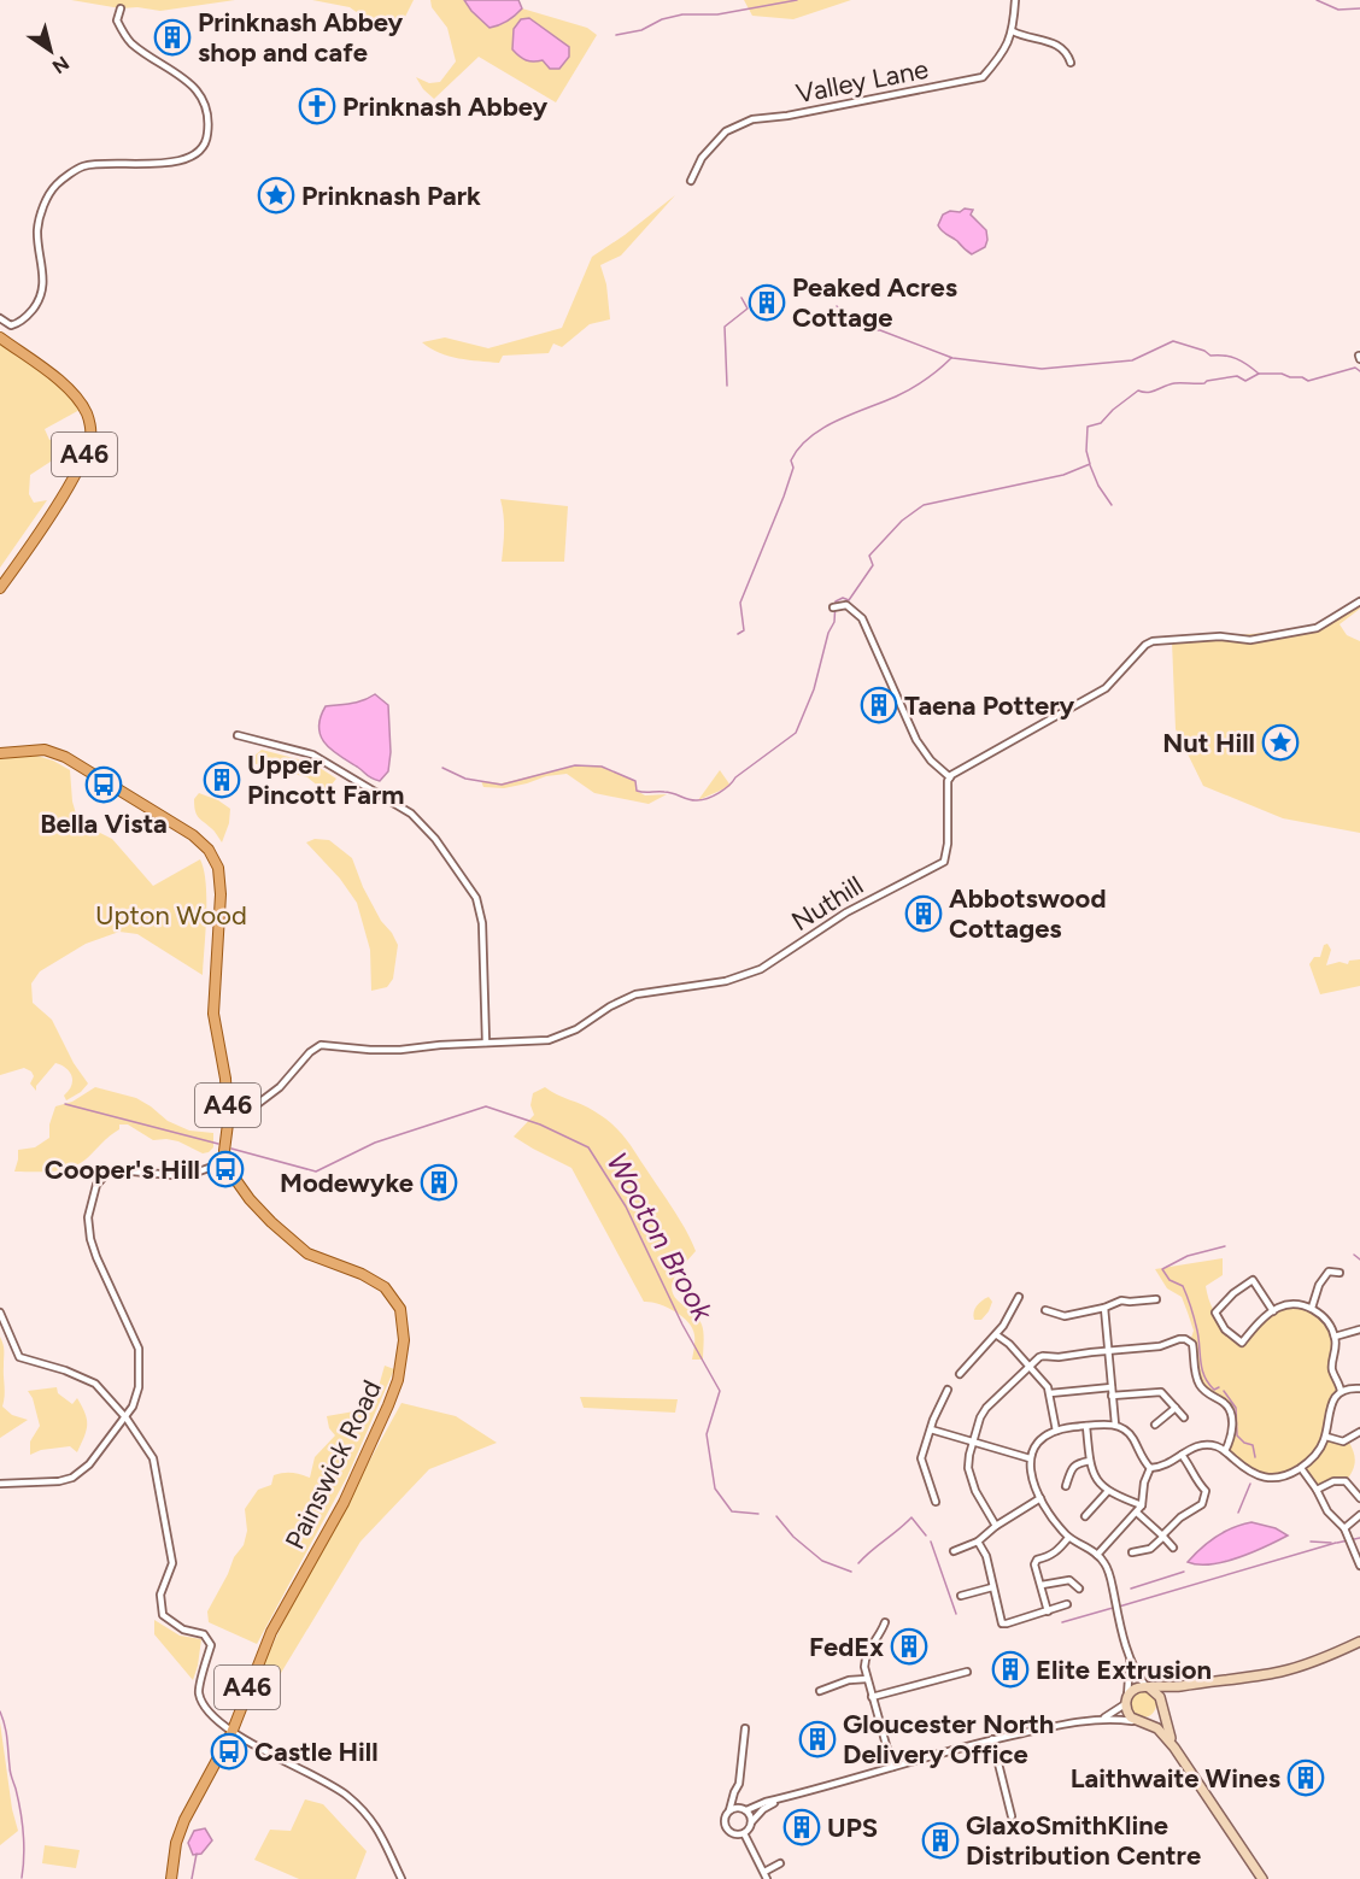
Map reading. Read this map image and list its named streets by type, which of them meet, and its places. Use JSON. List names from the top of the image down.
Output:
{
  "streets": {
    "main road": ["A46", "Painswick Road"],
    "street": ["Valley Lane", "Nuthill"]
  },
  "crossings": [
    ["A46", "Nuthill"],
    ["A46", "Painswick Road"]
  ],
  "water": ["Wooton Brook"],
  "parks": ["Upton Wood"],
  "places": {
    "building": [
      "Prinknash Abbey shop and cafe",
      "Peaked Acres Cottage",
      "Taena Pottery",
      "Upper Pincott Farm",
      "Abbotswood Cottages",
      "Modewyke",
      "FedEx",
      "Elite Extrusion",
      "Gloucester North Delivery Office",
      "Laithwaite Wines",
      "UPS",
      "GlaxoSmithKline Distribution Centre"
    ],
    "church": ["Prinknash Abbey"],
    "place": ["Prinknash Park", "Nut Hill"],
    "bus stop": ["Bella Vista", "Cooper's Hill", "Castle Hill"]
  },
  "north": "bottom right"
}
